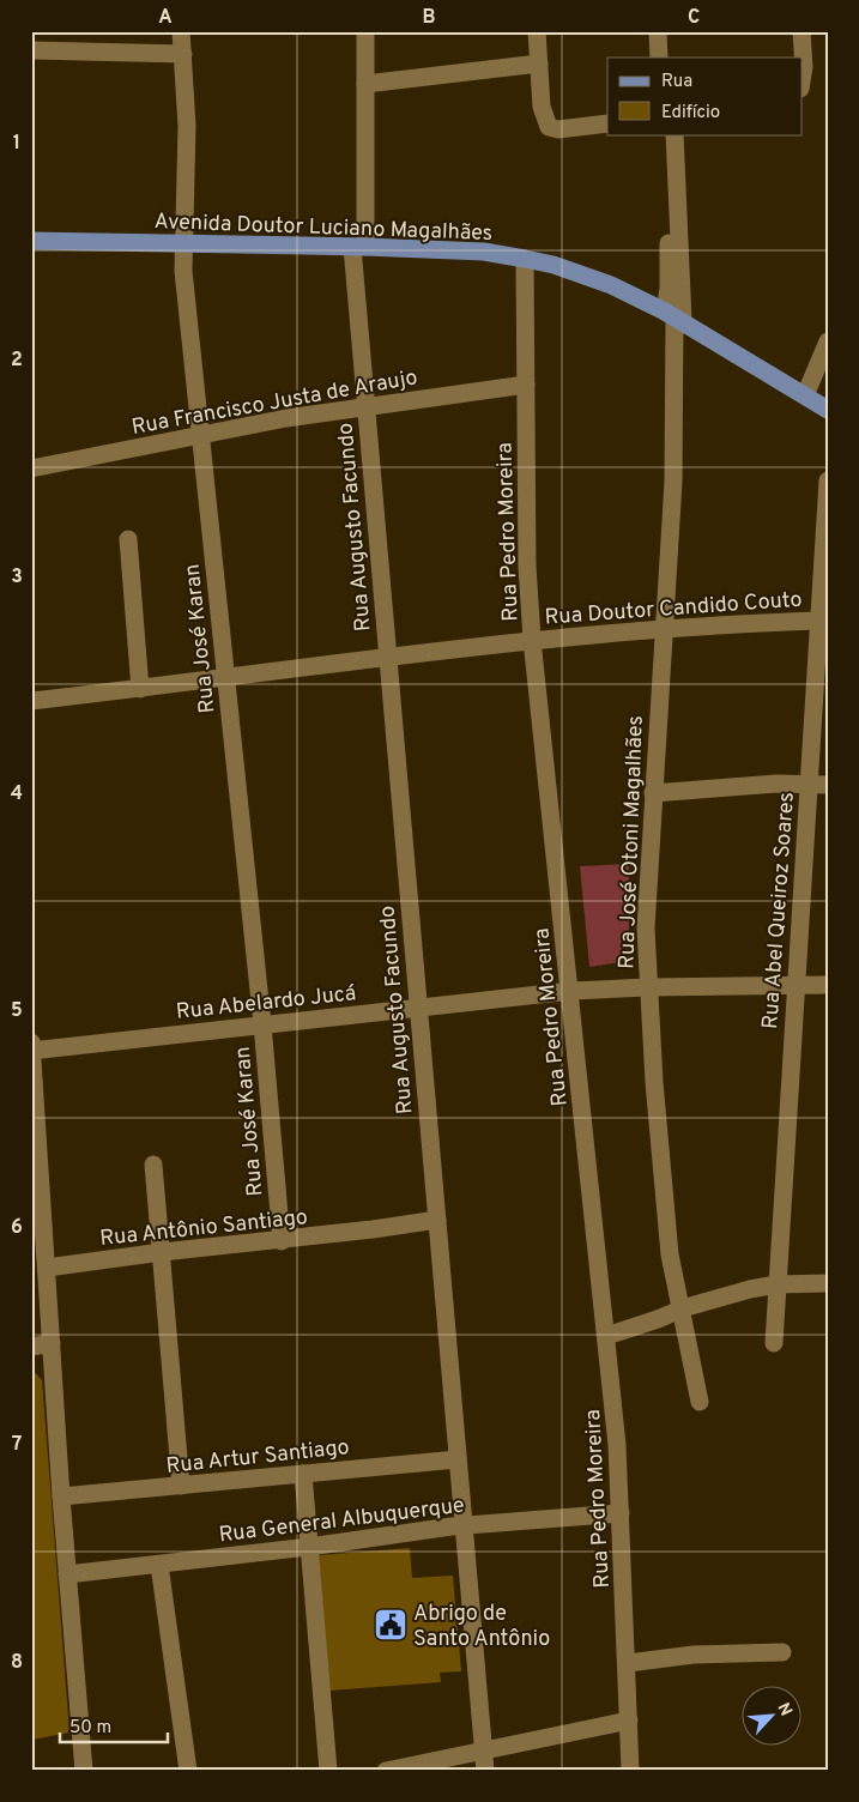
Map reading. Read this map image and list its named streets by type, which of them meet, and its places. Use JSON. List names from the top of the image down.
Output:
{
  "streets": {
    "main road": ["Avenida Doutor Luciano Magalhães"],
    "street": [
      "Rua Francisco Justa de Araujo",
      "Rua Augusto Facundo",
      "Rua Pedro Moreira",
      "Rua Doutor Candido Couto",
      "Rua José Karan",
      "Rua José Otoni Magalhães",
      "Rua Abel Queiroz Soares",
      "Rua Abelardo Jucá",
      "Rua Antônio Santiago",
      "Rua Artur Santiago",
      "Rua General Albuquerque"
    ]
  },
  "crossings": [
    ["Avenida Doutor Luciano Magalhães", "Rua Augusto Facundo"],
    ["Avenida Doutor Luciano Magalhães", "Rua Pedro Moreira"],
    ["Avenida Doutor Luciano Magalhães", "Rua José Karan"],
    ["Avenida Doutor Luciano Magalhães", "Rua José Otoni Magalhães"],
    ["Rua Francisco Justa de Araujo", "Rua Augusto Facundo"],
    ["Rua Francisco Justa de Araujo", "Rua Pedro Moreira"],
    ["Rua Francisco Justa de Araujo", "Rua José Karan"],
    ["Rua Augusto Facundo", "Rua Doutor Candido Couto"],
    ["Rua Augusto Facundo", "Rua Abelardo Jucá"],
    ["Rua Augusto Facundo", "Rua Antônio Santiago"],
    ["Rua Augusto Facundo", "Rua Artur Santiago"],
    ["Rua Augusto Facundo", "Rua General Albuquerque"],
    ["Rua Pedro Moreira", "Rua Doutor Candido Couto"],
    ["Rua Pedro Moreira", "Rua Abelardo Jucá"],
    ["Rua Pedro Moreira", "Rua General Albuquerque"],
    ["Rua Doutor Candido Couto", "Rua José Karan"],
    ["Rua Doutor Candido Couto", "Rua José Otoni Magalhães"],
    ["Rua Doutor Candido Couto", "Rua Abel Queiroz Soares"],
    ["Rua José Karan", "Rua Abelardo Jucá"],
    ["Rua José Karan", "Rua Antônio Santiago"],
    ["Rua José Otoni Magalhães", "Rua Abelardo Jucá"],
    ["Rua Abel Queiroz Soares", "Rua Abelardo Jucá"]
  ],
  "places": {
    "public building": ["Abrigo de Santo Antônio"]
  },
  "legend": ["Rua", "Edifício"],
  "scale_bar": "50 m",
  "north": "top right",
  "grid": {
    "columns": ["A", "B", "C"],
    "rows": [
      "1",
      "2",
      "3",
      "4",
      "5",
      "6",
      "7",
      "8"
    ]
  }
}
